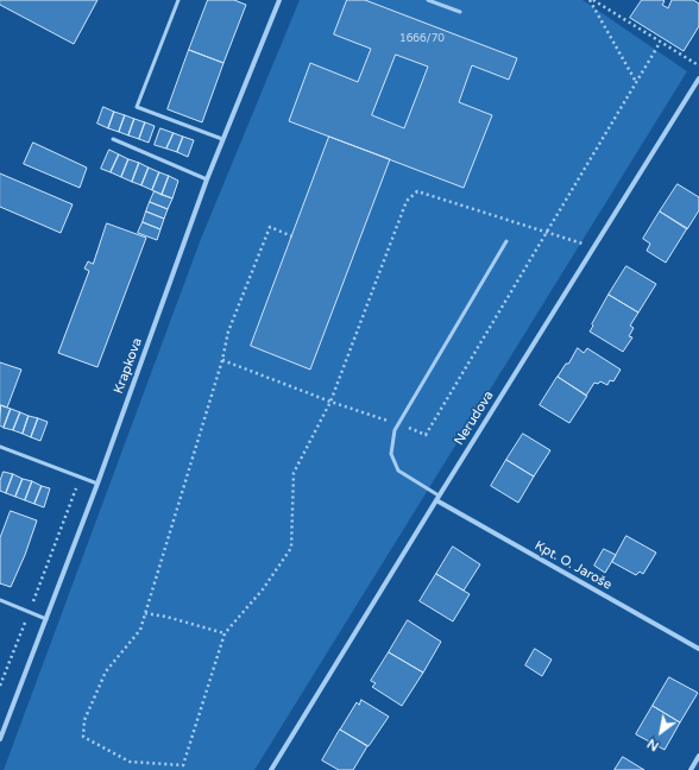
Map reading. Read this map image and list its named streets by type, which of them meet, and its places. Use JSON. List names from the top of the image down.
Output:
{
  "streets": {
    "street": ["Krapkova", "Nerudova", "Kpt. O. Jaroše"]
  },
  "crossings": [
    ["Nerudova", "Kpt. O. Jaroše"]
  ],
  "house_numbers": ["1666/70"],
  "north": "bottom left"
}
